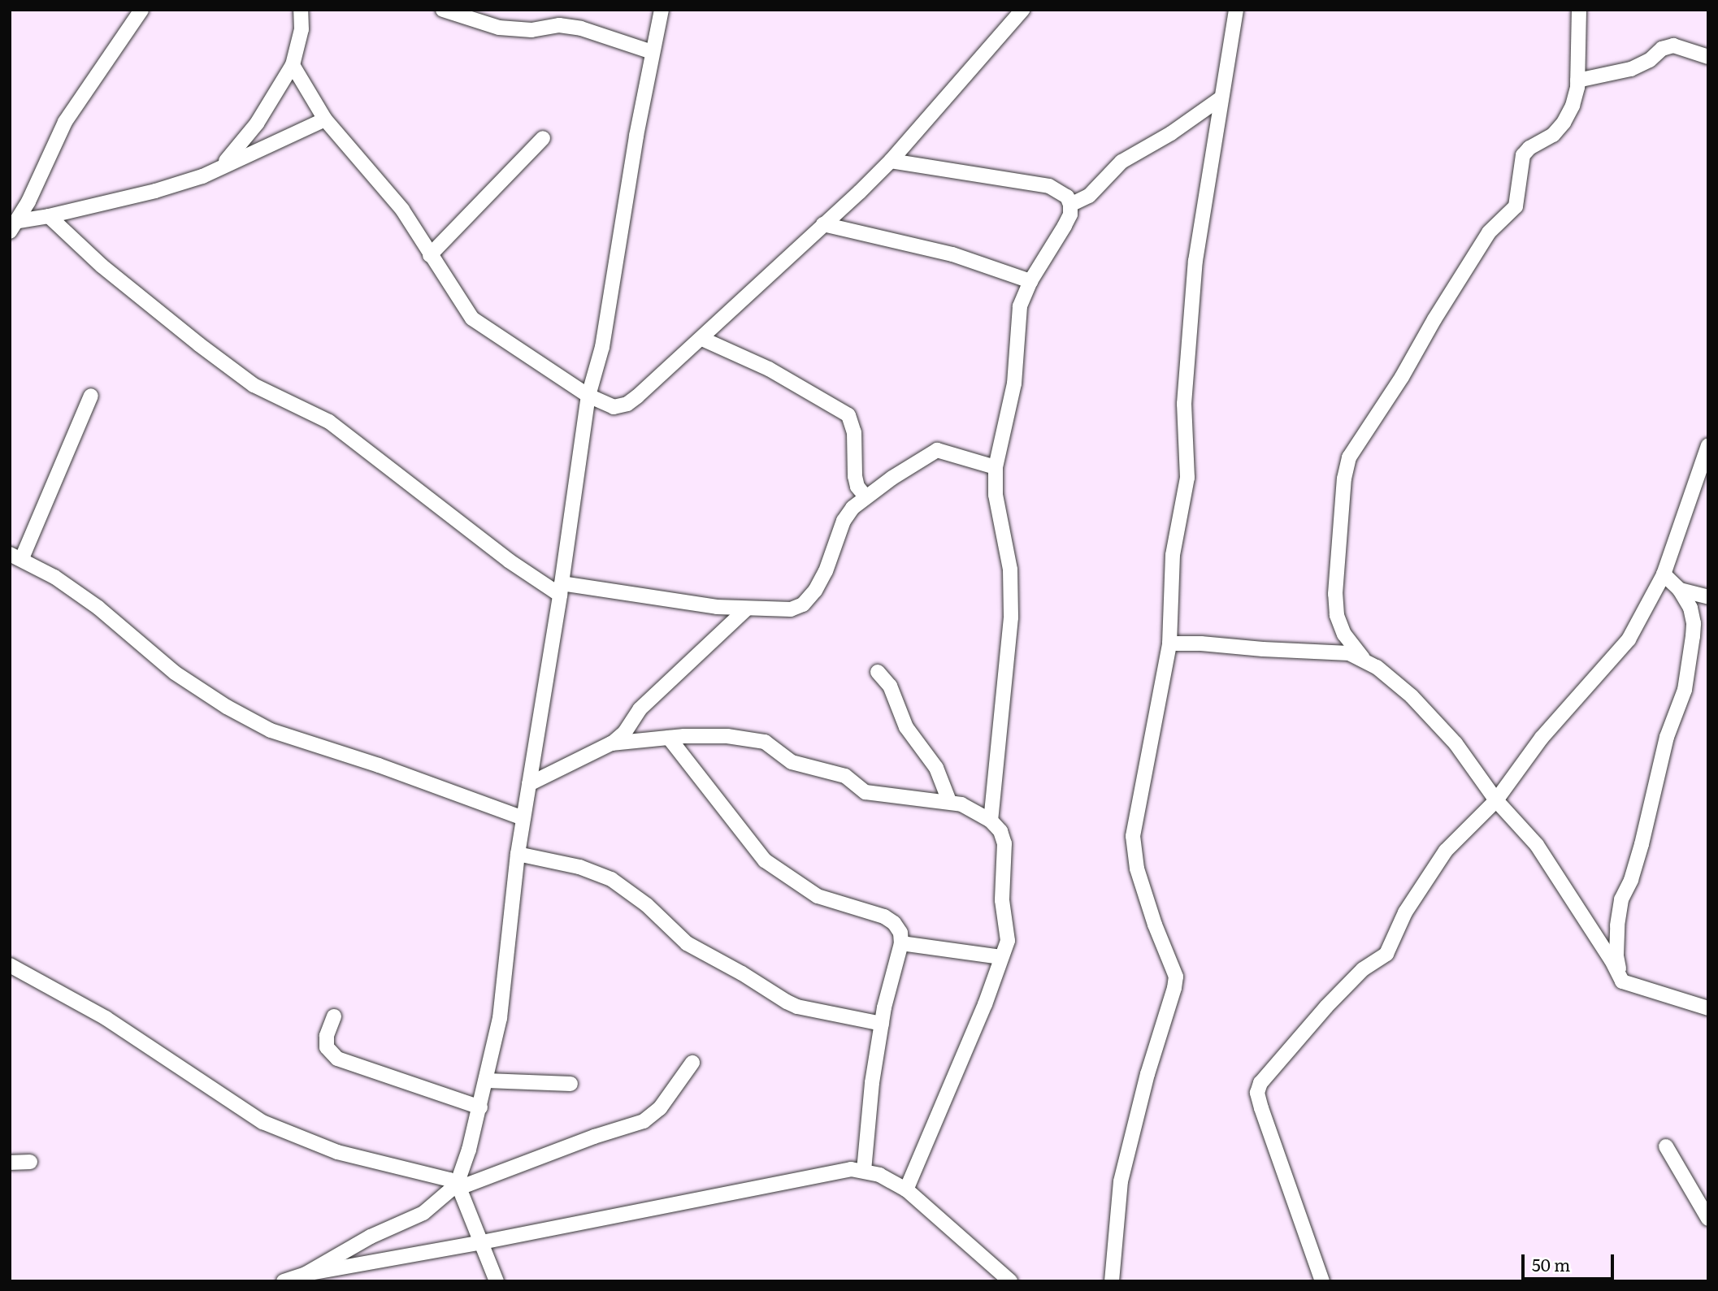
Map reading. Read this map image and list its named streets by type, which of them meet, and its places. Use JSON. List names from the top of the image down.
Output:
{
  "scale_bar": "50 m"
}
